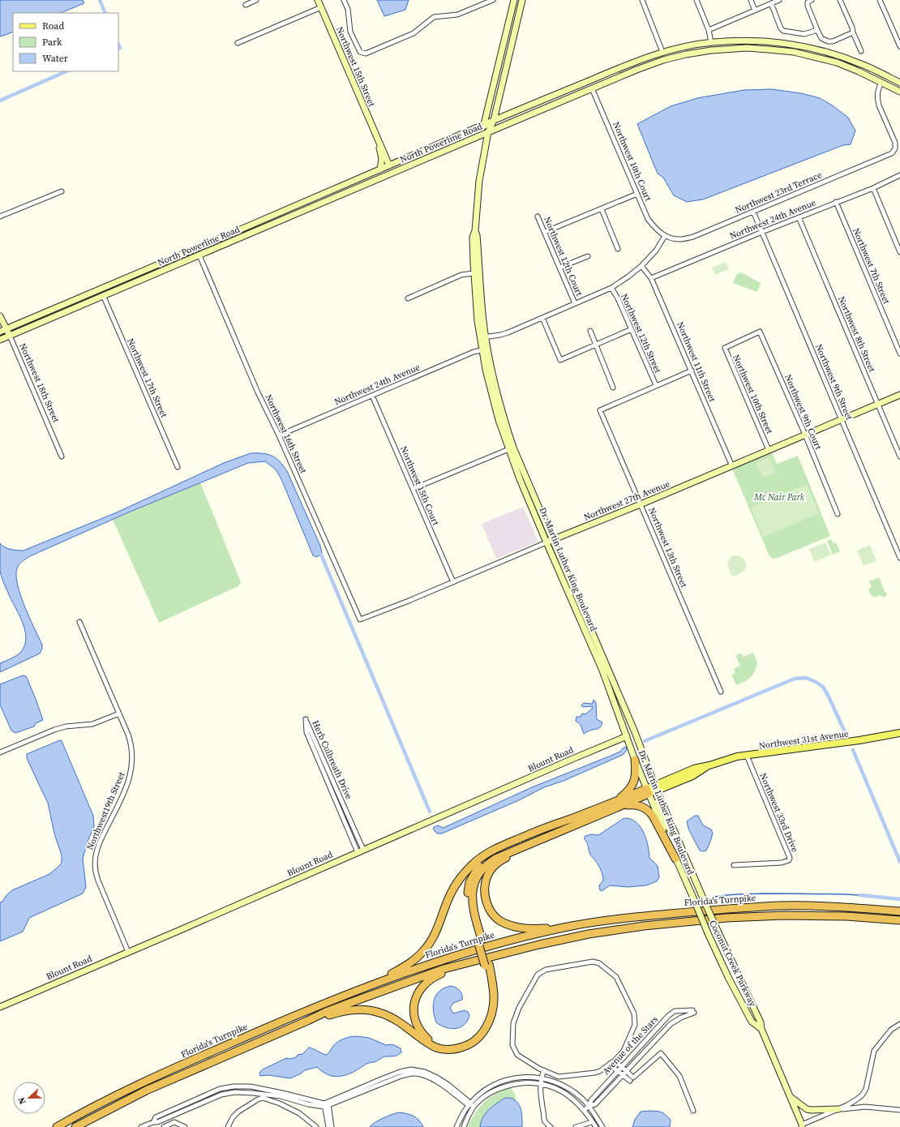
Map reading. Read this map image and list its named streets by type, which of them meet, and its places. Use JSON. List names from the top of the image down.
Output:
{
  "streets": {
    "highway": ["Florida's Turnpike"],
    "main road": [
      "Northwest 15th Street",
      "North Powerline Road",
      "Northwest 18th Street",
      "Northwest 27th Avenue",
      "Dr. Martin Luther King Boulevard",
      "Northwest 31st Avenue",
      "Blount Road",
      "Coconut Creek Parkway"
    ],
    "street": [
      "Northwest 10th Court",
      "Northwest 23rd Terrace",
      "Northwest 24th Avenue",
      "Northwest 12th Court",
      "Northwest 7th Street",
      "Northwest 12th Street",
      "Northwest 8th Street",
      "Northwest 11th Street",
      "Northwest 17th Street",
      "Northwest 9th Street",
      "Northwest 10th Street",
      "Northwest 9th Court",
      "Northwest 16th Street",
      "Northwest 15th Court",
      "Northwest 13th Street",
      "Herb Culbreath Drive",
      "Northwest19th Street",
      "Northwest 33rd Drive",
      "Avenue of the Stars"
    ]
  },
  "crossings": [
    ["Northwest 15th Street", "North Powerline Road"],
    ["North Powerline Road", "Northwest 10th Court"],
    ["North Powerline Road", "Northwest 23rd Terrace"],
    ["North Powerline Road", "Northwest 17th Street"],
    ["North Powerline Road", "Northwest 18th Street"],
    ["North Powerline Road", "Northwest 16th Street"],
    ["North Powerline Road", "Dr. Martin Luther King Boulevard"],
    ["Northwest 10th Court", "Northwest 23rd Terrace"],
    ["Northwest 23rd Terrace", "Northwest 9th Street"],
    ["Northwest 24th Avenue", "Northwest 7th Street"],
    ["Northwest 24th Avenue", "Northwest 8th Street"],
    ["Northwest 24th Avenue", "Northwest 11th Street"],
    ["Northwest 24th Avenue", "Northwest 9th Street"],
    ["Northwest 24th Avenue", "Northwest 16th Street"],
    ["Northwest 24th Avenue", "Northwest 15th Court"],
    ["Northwest 24th Avenue", "Dr. Martin Luther King Boulevard"],
    ["Northwest 12th Street", "Northwest 13th Street"],
    ["Northwest 8th Street", "Northwest 27th Avenue"],
    ["Northwest 11th Street", "Northwest 27th Avenue"],
    ["Northwest 9th Street", "Northwest 27th Avenue"],
    ["Northwest 10th Street", "Northwest 9th Court"],
    ["Northwest 10th Street", "Northwest 27th Avenue"],
    ["Northwest 9th Court", "Northwest 27th Avenue"],
    ["Northwest 16th Street", "Northwest 27th Avenue"],
    ["Northwest 15th Court", "Northwest 27th Avenue"],
    ["Northwest 27th Avenue", "Northwest 13th Street"],
    ["Northwest 27th Avenue", "Dr. Martin Luther King Boulevard"],
    ["Dr. Martin Luther King Boulevard", "Northwest 31st Avenue"],
    ["Dr. Martin Luther King Boulevard", "Blount Road"],
    ["Dr. Martin Luther King Boulevard", "Coconut Creek Parkway"],
    ["Northwest 31st Avenue", "Northwest 33rd Drive"],
    ["Blount Road", "Herb Culbreath Drive"],
    ["Blount Road", "Northwest19th Street"]
  ],
  "parks": ["Mc Nair Park"],
  "legend": ["Road", "Park", "Water"],
  "north": "left"
}
